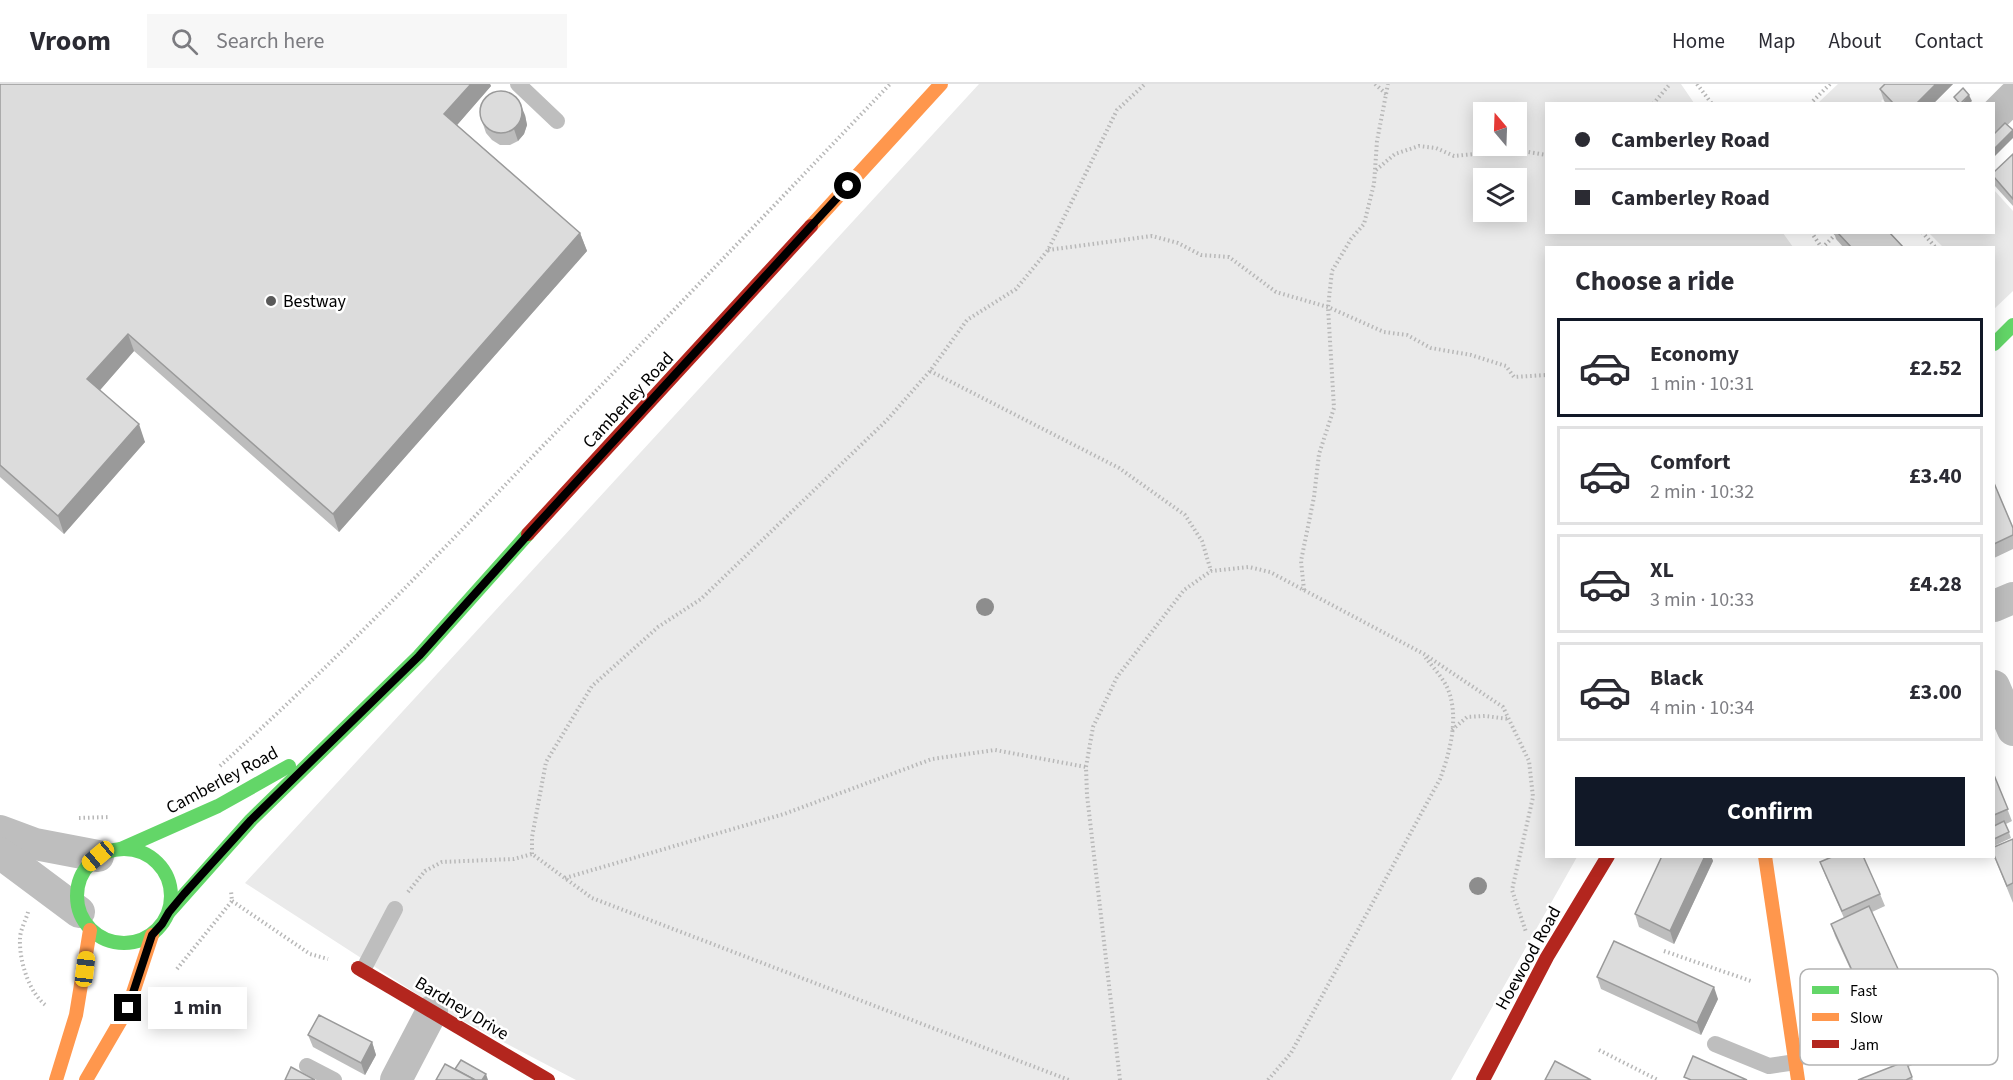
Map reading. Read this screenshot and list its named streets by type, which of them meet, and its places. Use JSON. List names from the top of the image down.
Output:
{
  "streets": {
    "main road": ["Camberley Road", "Hoewood Road", "Bardney Drive"]
  },
  "places": ["Bestway"],
  "legend": ["Fast", "Slow", "Jam"],
  "north": "top",
  "page": {
    "header": "Vroom",
    "search": "Search here",
    "nav": [
      "Home",
      "Map",
      "About",
      "Contact"
    ],
    "banner": ["Camberley Road", "Camberley Road"],
    "heading": "Choose a ride",
    "list": [
      {
        "name": "Economy",
        "note": "1 min · 10:31",
        "value": "£2.52"
      },
      {
        "name": "Comfort",
        "note": "2 min · 10:32",
        "value": "£3.40"
      },
      {
        "name": "XL",
        "note": "3 min · 10:33",
        "value": "£4.28"
      },
      {
        "name": "Black",
        "note": "4 min · 10:34",
        "value": "£3.00"
      }
    ],
    "buttons": "Confirm",
    "bubble": "1 min"
  }
}
